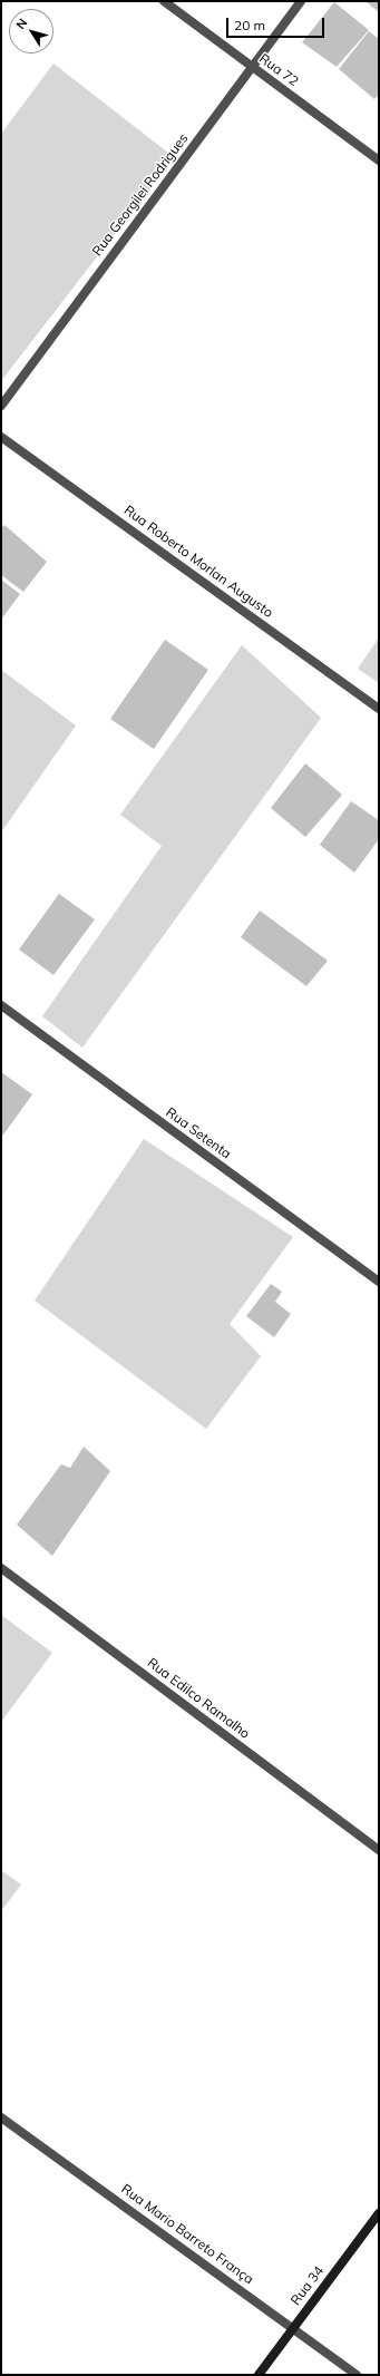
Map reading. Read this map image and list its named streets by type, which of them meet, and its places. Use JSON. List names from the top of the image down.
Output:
{
  "streets": {
    "street": [
      "Rua 72",
      "Rua Georgilei Rodrigues",
      "Rua Roberto Morlan Augusto",
      "Rua Setenta",
      "Rua Edilco Ramalho",
      "Rua Mario Barreto França",
      "Rua 34"
    ]
  },
  "crossings": [
    ["Rua 72", "Rua Georgilei Rodrigues"],
    ["Rua Mario Barreto França", "Rua 34"]
  ],
  "scale_bar": "20 m",
  "north": "top left"
}
